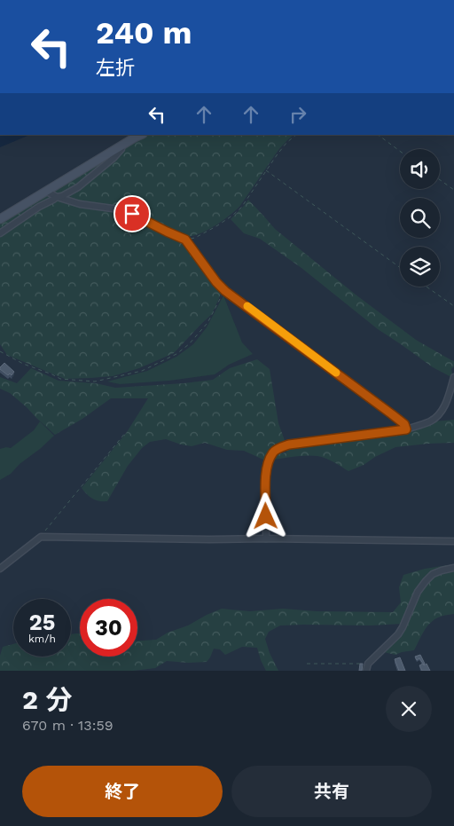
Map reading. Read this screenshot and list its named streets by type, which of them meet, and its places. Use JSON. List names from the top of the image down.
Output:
{
  "page": {
    "turn": ["240 m", "左折"],
    "speed": "25 km/h",
    "limit": "30",
    "heading": ["2 分", "670 m · 13:59"],
    "buttons": ["終了", "共有"]
  }
}
